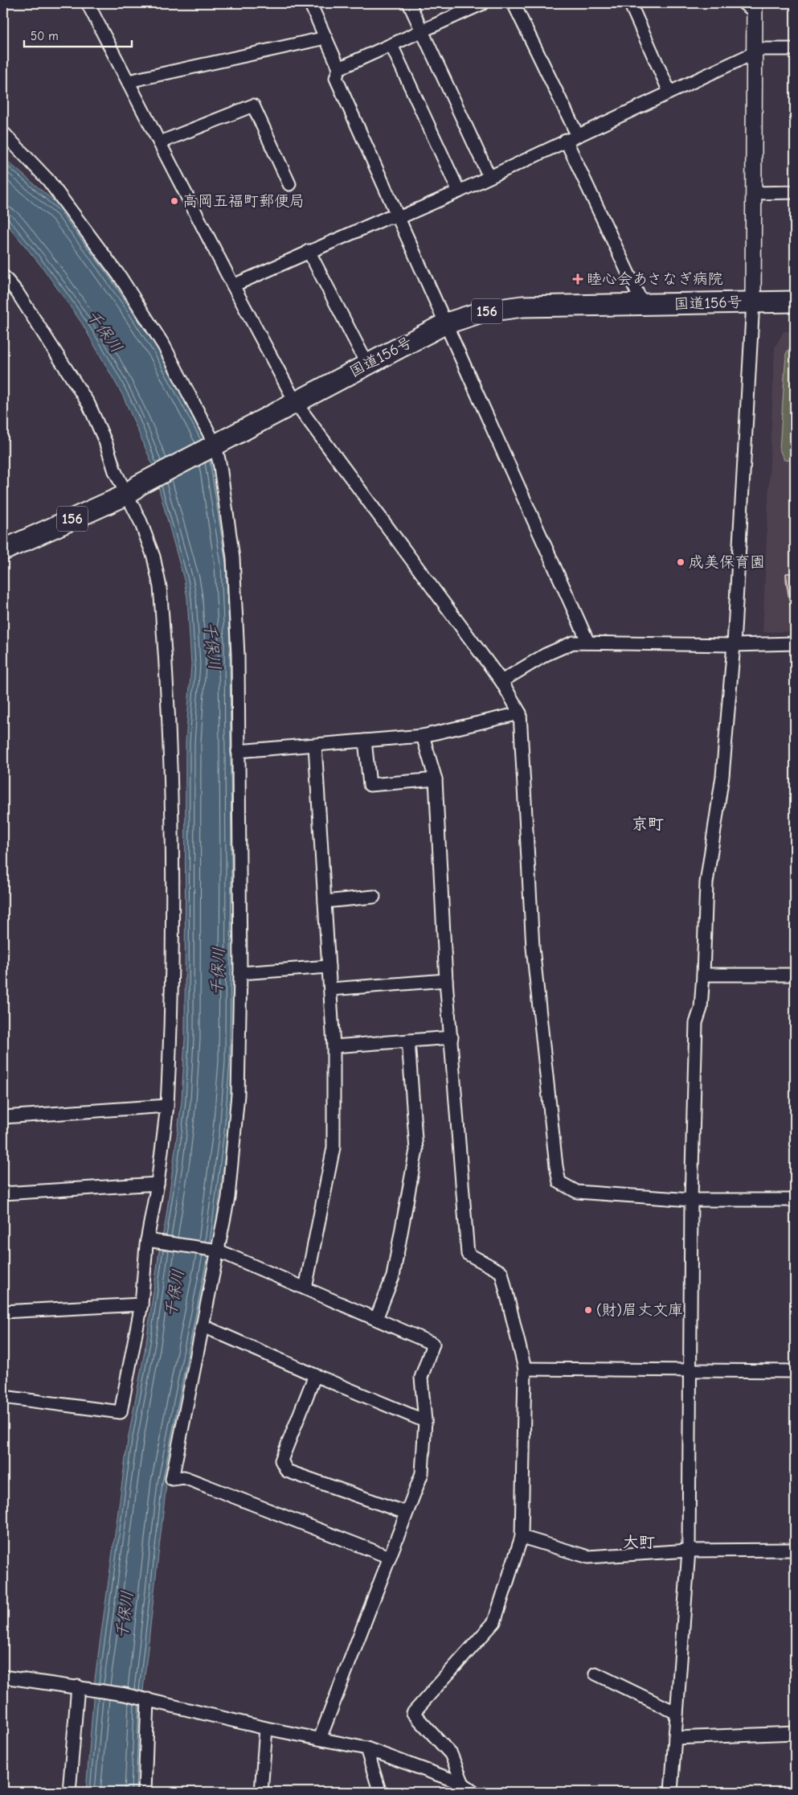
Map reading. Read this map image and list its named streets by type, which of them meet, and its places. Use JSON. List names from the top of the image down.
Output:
{
  "streets": {
    "highway": ["国道156号", "156"]
  },
  "districts": ["京町", "大町"],
  "water": ["千保川"],
  "places": {
    "other": ["高岡五福町郵便局", "成美保育園", "(財)眉丈文庫"],
    "health": ["睦心会あさなぎ病院"]
  },
  "scale_bar": "50 m"
}
